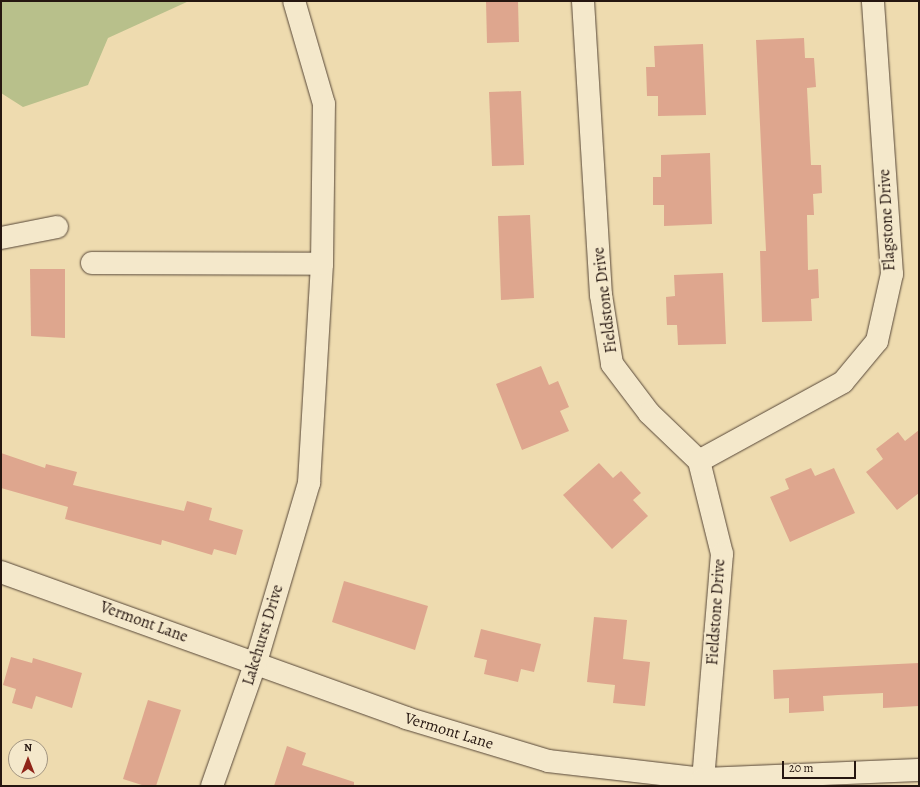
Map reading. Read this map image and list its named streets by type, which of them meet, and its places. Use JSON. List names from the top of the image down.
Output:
{
  "streets": {
    "street": [
      "Flagstone Drive",
      "Fieldstone Drive",
      "Vermont Lane",
      "Lakehurst Drive"
    ]
  },
  "crossings": [
    ["Flagstone Drive", "Fieldstone Drive"],
    ["Fieldstone Drive", "Vermont Lane"],
    ["Vermont Lane", "Lakehurst Drive"]
  ],
  "scale_bar": "20 m",
  "north": "top"
}
